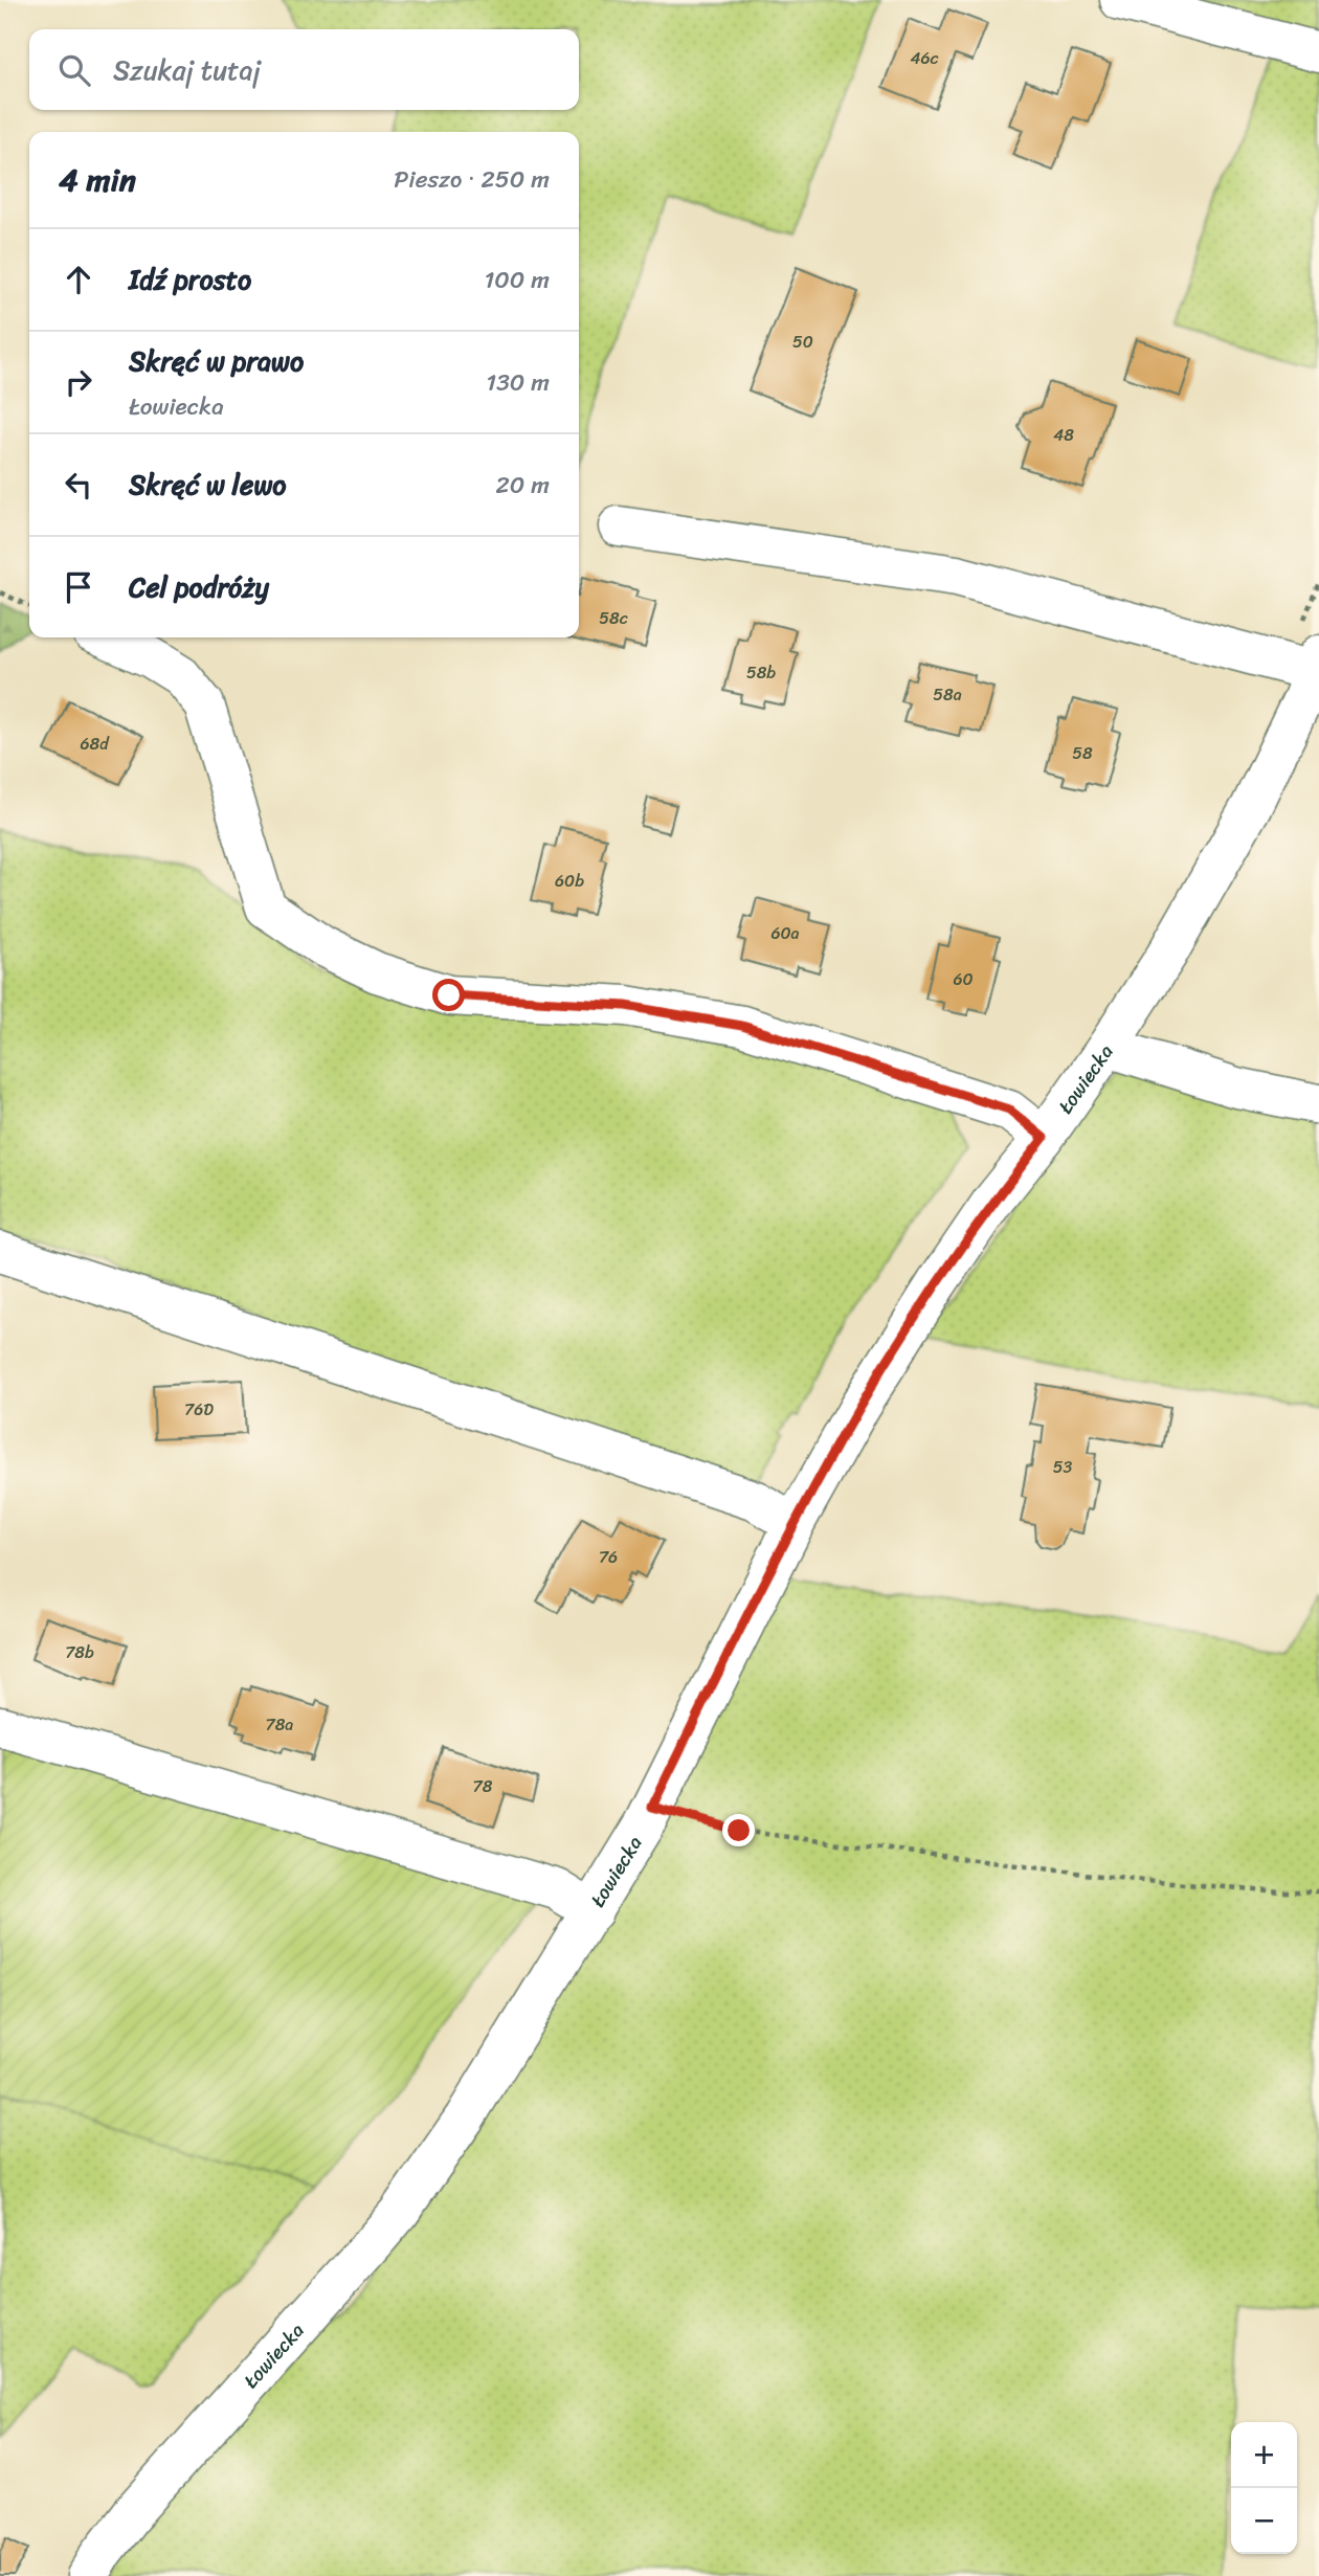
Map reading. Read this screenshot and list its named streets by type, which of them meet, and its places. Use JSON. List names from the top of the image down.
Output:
{
  "streets": {
    "street": ["Łowiecka"]
  },
  "house_numbers": [
    "46c",
    "50",
    "48",
    "58c",
    "58b",
    "58a",
    "68d",
    "58",
    "60b",
    "60a",
    "60",
    "76D",
    "53",
    "76",
    "78b",
    "78a",
    "78"
  ],
  "page": {
    "search": "Szukaj tutaj",
    "heading": ["4 min", "Pieszo · 250 m"],
    "list": [
      ["Idź prosto", "100 m"],
      ["Skręć w prawo", "Łowiecka", "130 m"],
      ["Skręć w lewo", "20 m"],
      "Cel podróży"
    ],
    "map_buttons": ["+", "−"]
  }
}
